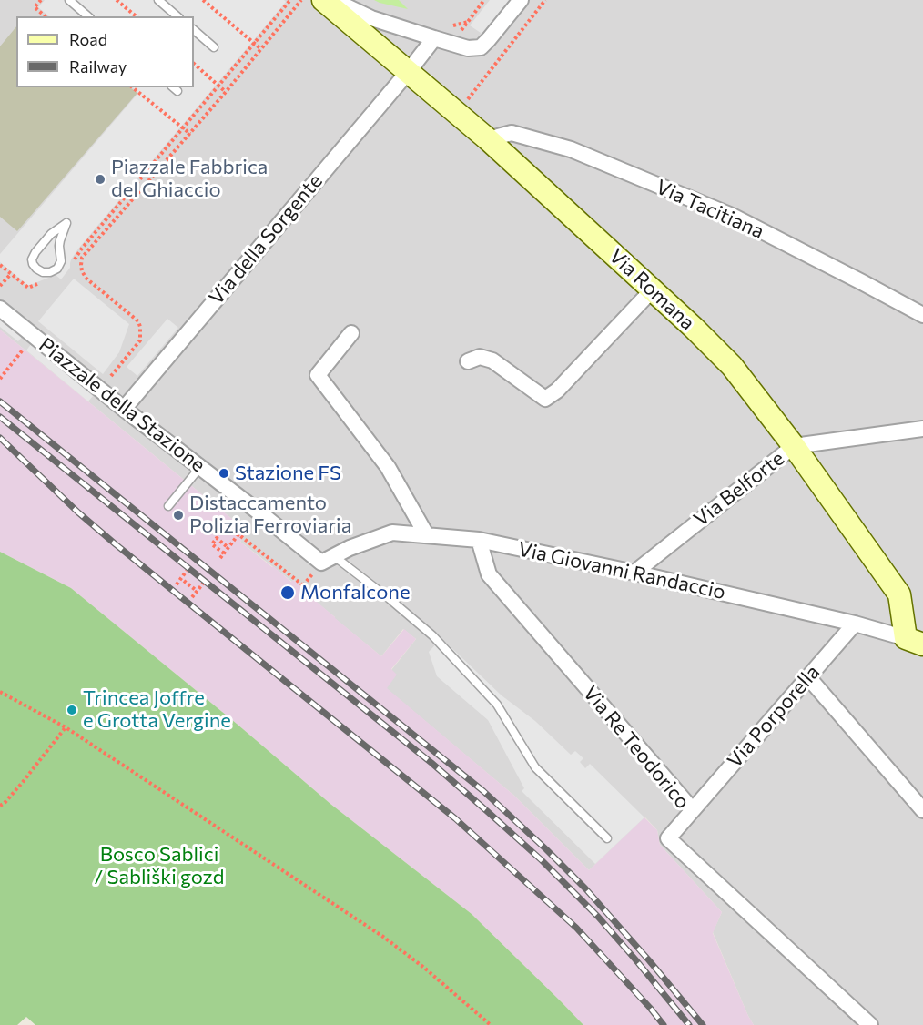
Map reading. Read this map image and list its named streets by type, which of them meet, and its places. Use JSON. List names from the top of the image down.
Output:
{
  "streets": {
    "street": [
      "Via Tacitiana",
      "Via della Sorgente",
      "Via Romana",
      "Piazzale della Stazione",
      "Via Belforte",
      "Via Giovanni Randaccio",
      "Via Porporella",
      "Via Re Teodorico"
    ]
  },
  "crossings": [
    ["Via Tacitiana", "Via Romana"],
    ["Via della Sorgente", "Via Romana"],
    ["Via della Sorgente", "Piazzale della Stazione"],
    ["Via Romana", "Via Belforte"],
    ["Via Romana", "Via Giovanni Randaccio"],
    ["Piazzale della Stazione", "Via Giovanni Randaccio"],
    ["Via Belforte", "Via Giovanni Randaccio"],
    ["Via Giovanni Randaccio", "Via Porporella"],
    ["Via Giovanni Randaccio", "Via Re Teodorico"],
    ["Via Porporella", "Via Re Teodorico"]
  ],
  "parks": ["Bosco Sablici / Sabliški gozd"],
  "places": [
    "Piazzale Fabbrica del Ghiaccio",
    "Stazione FS",
    "Distaccamento Polizia Ferroviaria",
    "Monfalcone",
    "Trincea Joffre e Grotta Vergine"
  ],
  "legend": ["Road", "Railway"]
}
